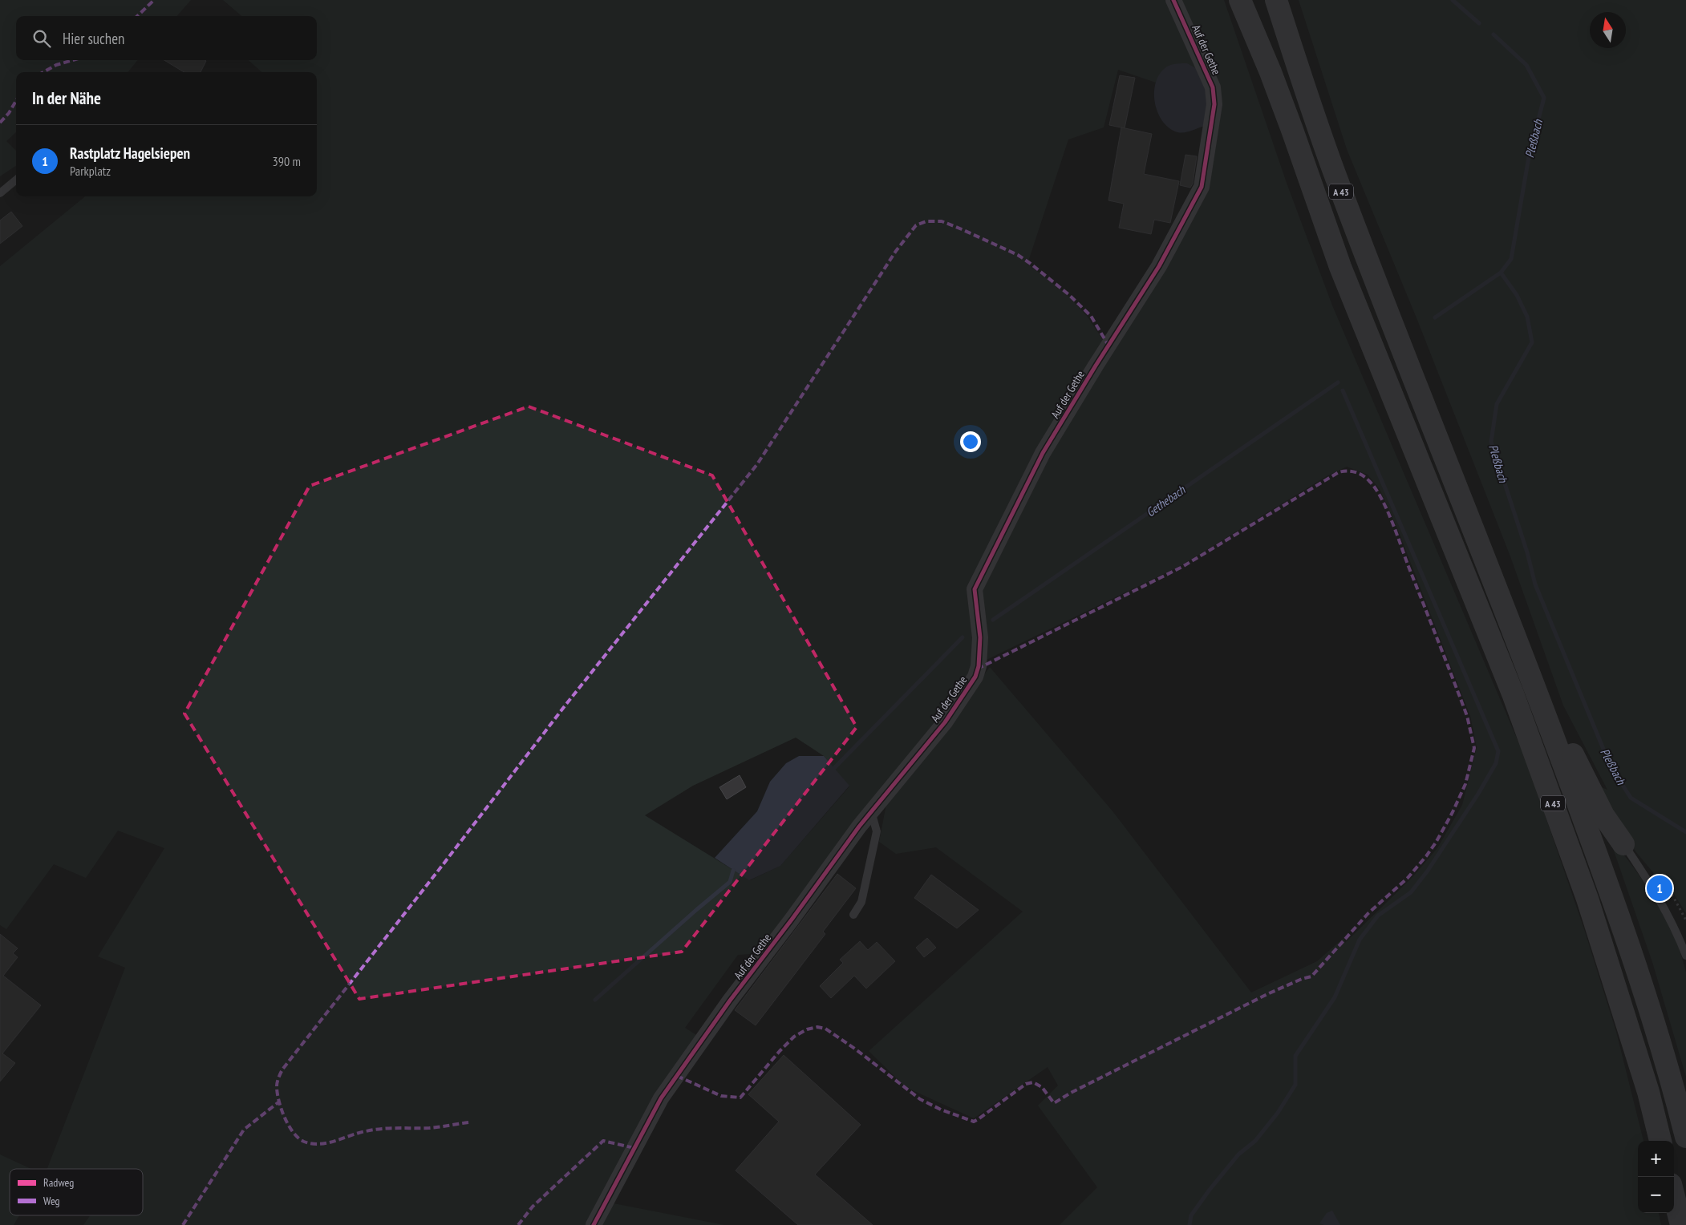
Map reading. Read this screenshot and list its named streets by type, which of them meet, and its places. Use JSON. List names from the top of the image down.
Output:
{
  "streets": {
    "highway": ["A 43"],
    "street": ["Auf der Gethe"]
  },
  "water": ["Pleßbach", "Gethebach"],
  "legend": ["Radweg", "Weg"],
  "north": "top",
  "page": {
    "search": "Hier suchen",
    "heading": "In der Nähe",
    "list": [
      {
        "mark": "1",
        "name": "Rastplatz Hagelsiepen",
        "note": "Parkplatz",
        "value": "390 m"
      }
    ],
    "pins": "1",
    "map_buttons": ["+", "−"]
  }
}
